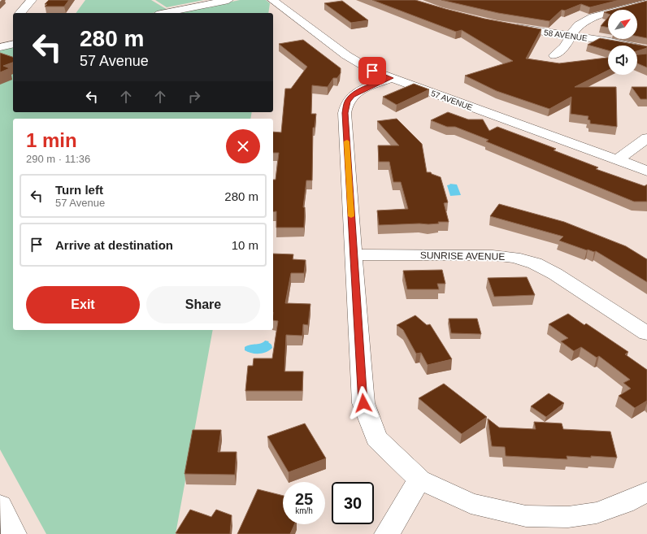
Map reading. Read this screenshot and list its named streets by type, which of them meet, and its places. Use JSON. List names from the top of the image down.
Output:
{
  "streets": {
    "main road": ["58 AVENUE", "57 AVENUE", "SUNRISE AVENUE"]
  },
  "north": "top right",
  "page": {
    "turn": ["280 m", "57 Avenue"],
    "heading": ["1 min", "290 m · 11:36"],
    "list": [
      {
        "name": "Turn left",
        "note": "57 Avenue",
        "value": "280 m"
      },
      {
        "name": "Arrive at destination",
        "value": "10 m"
      }
    ],
    "buttons": ["Exit", "Share"],
    "speed": "25 km/h",
    "limit": "30"
  }
}
